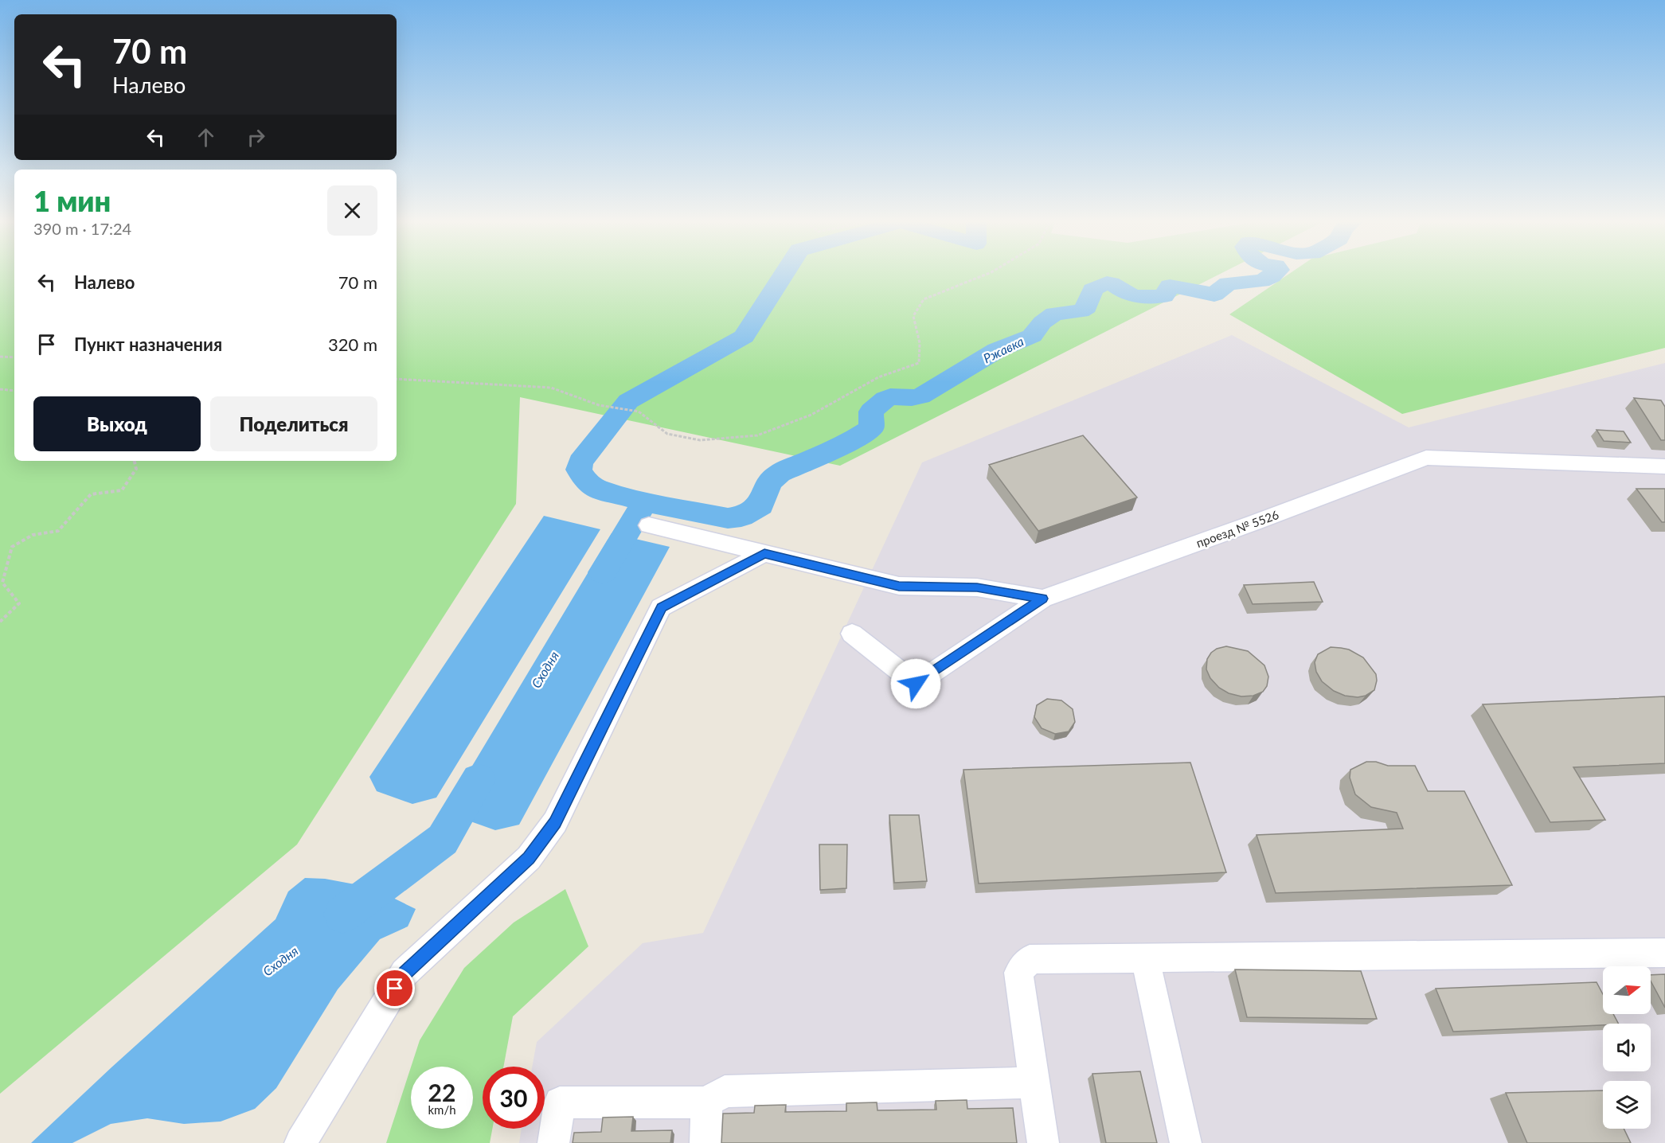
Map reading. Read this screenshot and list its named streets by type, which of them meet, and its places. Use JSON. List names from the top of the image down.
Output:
{
  "streets": {
    "street": ["проезд № 5526"]
  },
  "water": ["Ржавка", "Сходня"],
  "north": "right",
  "page": {
    "turn": ["70 m", "Налево"],
    "heading": ["1 мин", "390 m · 17:24"],
    "list": [
      {
        "name": "Налево",
        "value": "70 m"
      },
      {
        "name": "Пункт назначения",
        "value": "320 m"
      }
    ],
    "buttons": ["Выход", "Поделиться"],
    "speed": "22 km/h",
    "limit": "30"
  }
}
